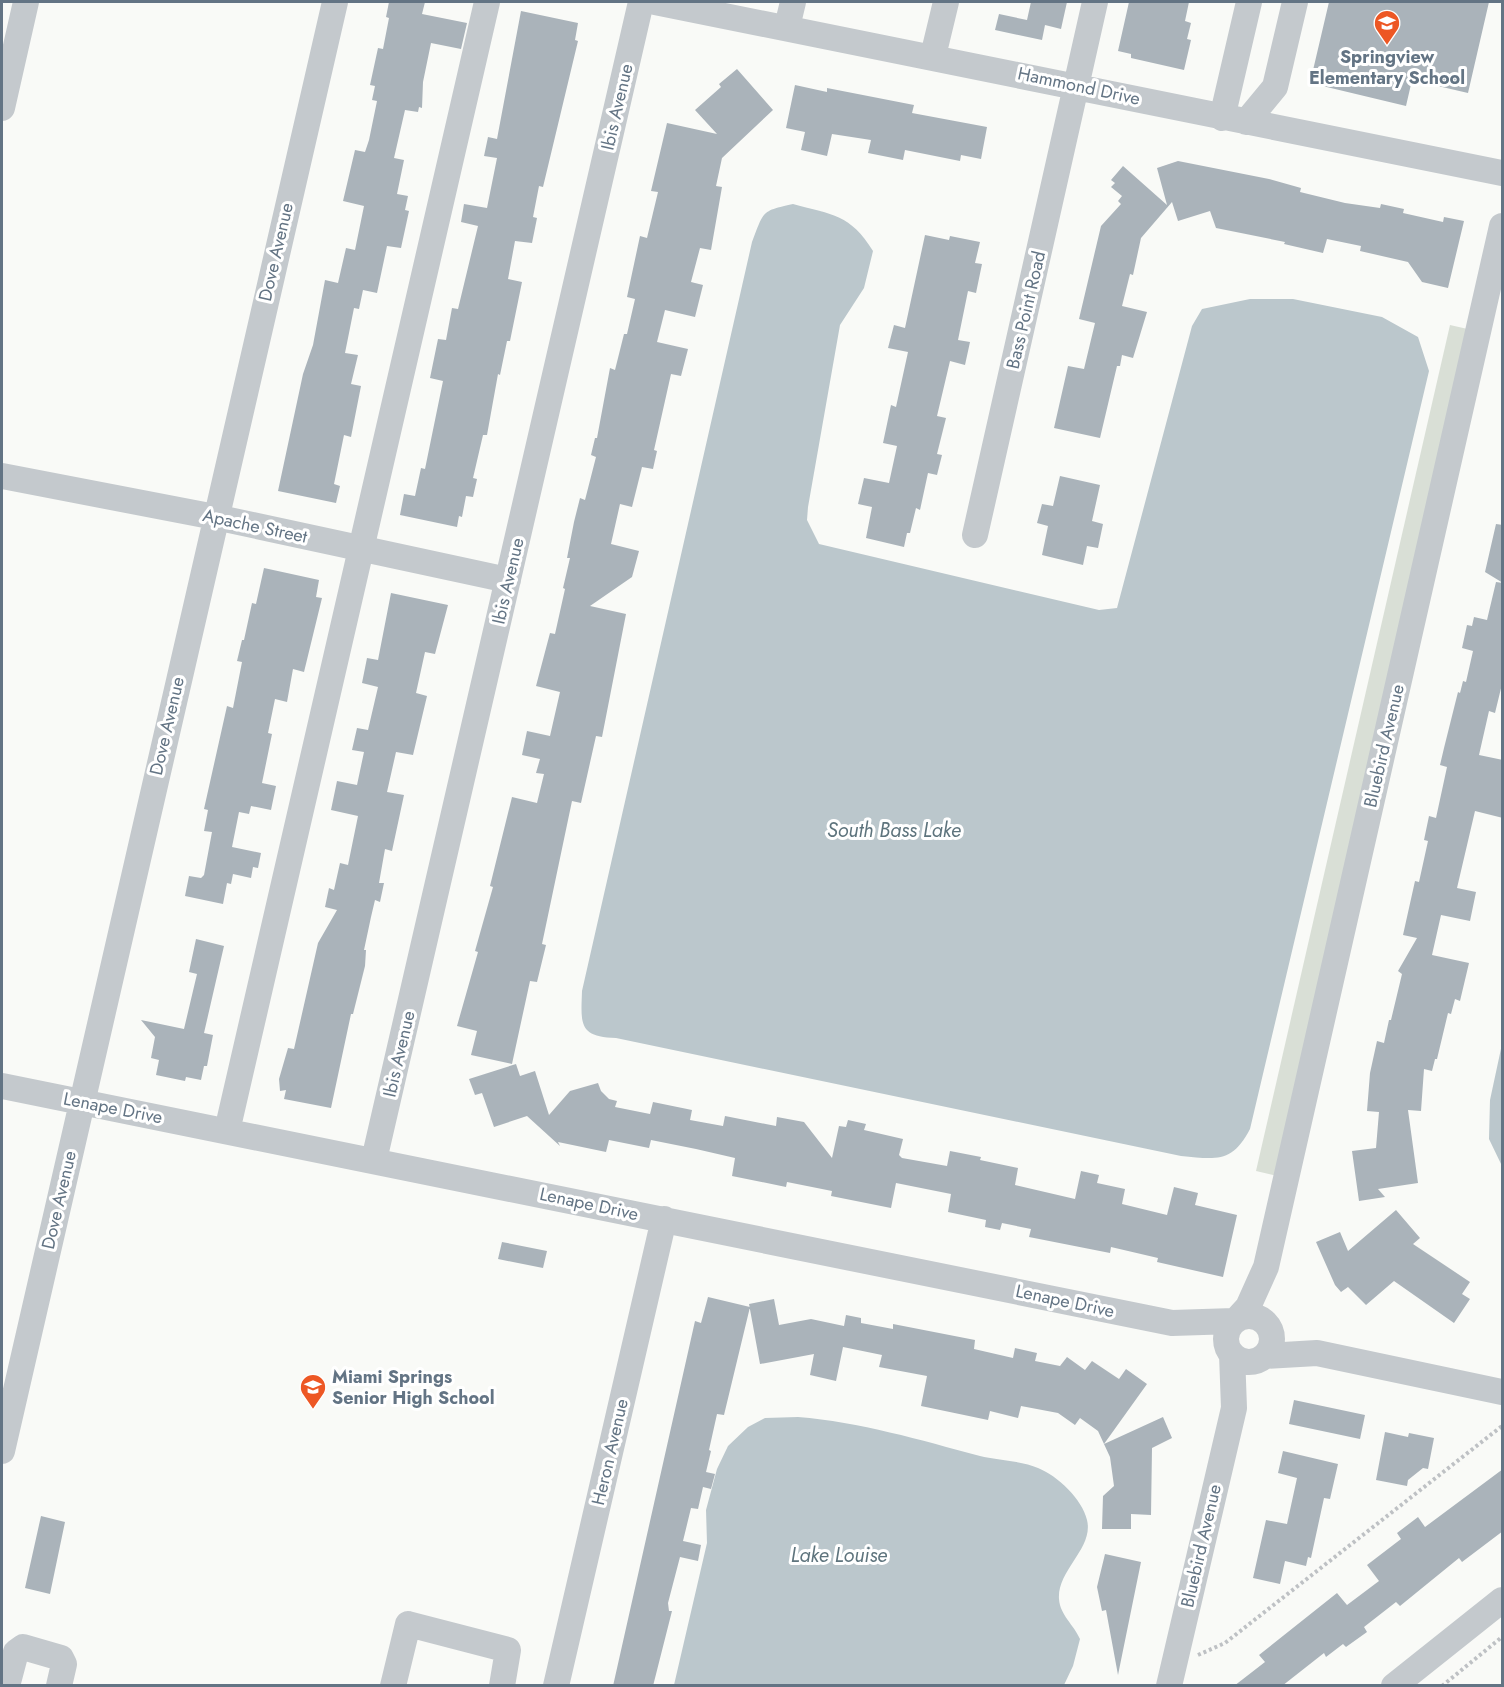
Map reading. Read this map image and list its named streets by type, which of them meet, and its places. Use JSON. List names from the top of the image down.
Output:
{
  "streets": {
    "street": [
      "Hammond Drive",
      "Ibis Avenue",
      "Dove Avenue",
      "Bass Point Road",
      "Apache Street",
      "Bluebird Avenue",
      "Lenape Drive",
      "Heron Avenue"
    ]
  },
  "crossings": [
    ["Hammond Drive", "Bass Point Road"],
    ["Ibis Avenue", "Apache Street"],
    ["Ibis Avenue", "Lenape Drive"],
    ["Dove Avenue", "Apache Street"],
    ["Dove Avenue", "Lenape Drive"],
    ["Bluebird Avenue", "Lenape Drive"],
    ["Lenape Drive", "Heron Avenue"]
  ],
  "water": ["South Bass Lake", "Lake Louise"],
  "places": {
    "school or university": ["Springview Elementary School", "Miami Springs Senior High School"]
  }
}
